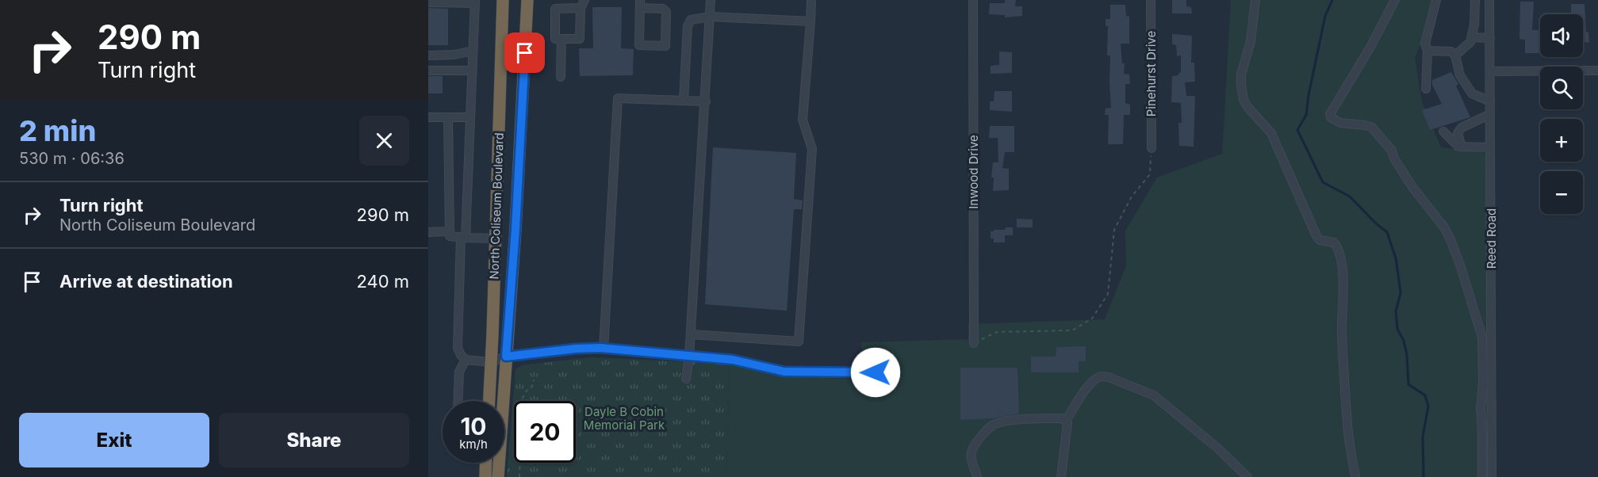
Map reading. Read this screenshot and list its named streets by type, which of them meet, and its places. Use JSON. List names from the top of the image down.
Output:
{
  "streets": {
    "highway": ["North Coliseum Boulevard"],
    "street": ["Pinehurst Drive", "Inwood Drive", "Reed Road"]
  },
  "parks": ["Dayle B Cobin Memorial Park"],
  "page": {
    "turn": ["290 m", "Turn right"],
    "map_buttons": ["+", "−"],
    "heading": ["2 min", "530 m · 06:36"],
    "list": [
      {
        "name": "Turn right",
        "note": "North Coliseum Boulevard",
        "value": "290 m"
      },
      {
        "name": "Arrive at destination",
        "value": "240 m"
      }
    ],
    "speed": "10 km/h",
    "limit": "20",
    "buttons": ["Exit", "Share"]
  }
}
